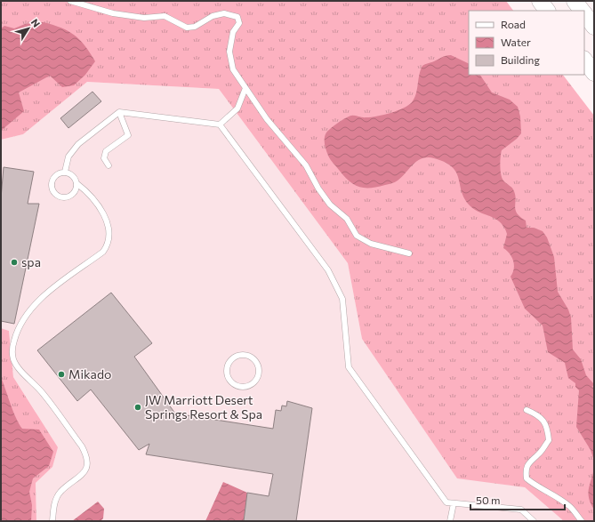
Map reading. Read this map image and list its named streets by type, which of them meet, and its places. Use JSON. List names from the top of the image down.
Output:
{
  "places": ["spa", "Mikado", "JW Marriott Desert Springs Resort & Spa"],
  "legend": ["Road", "Water", "Building"],
  "scale_bar": "50 m",
  "north": "top right"
}
